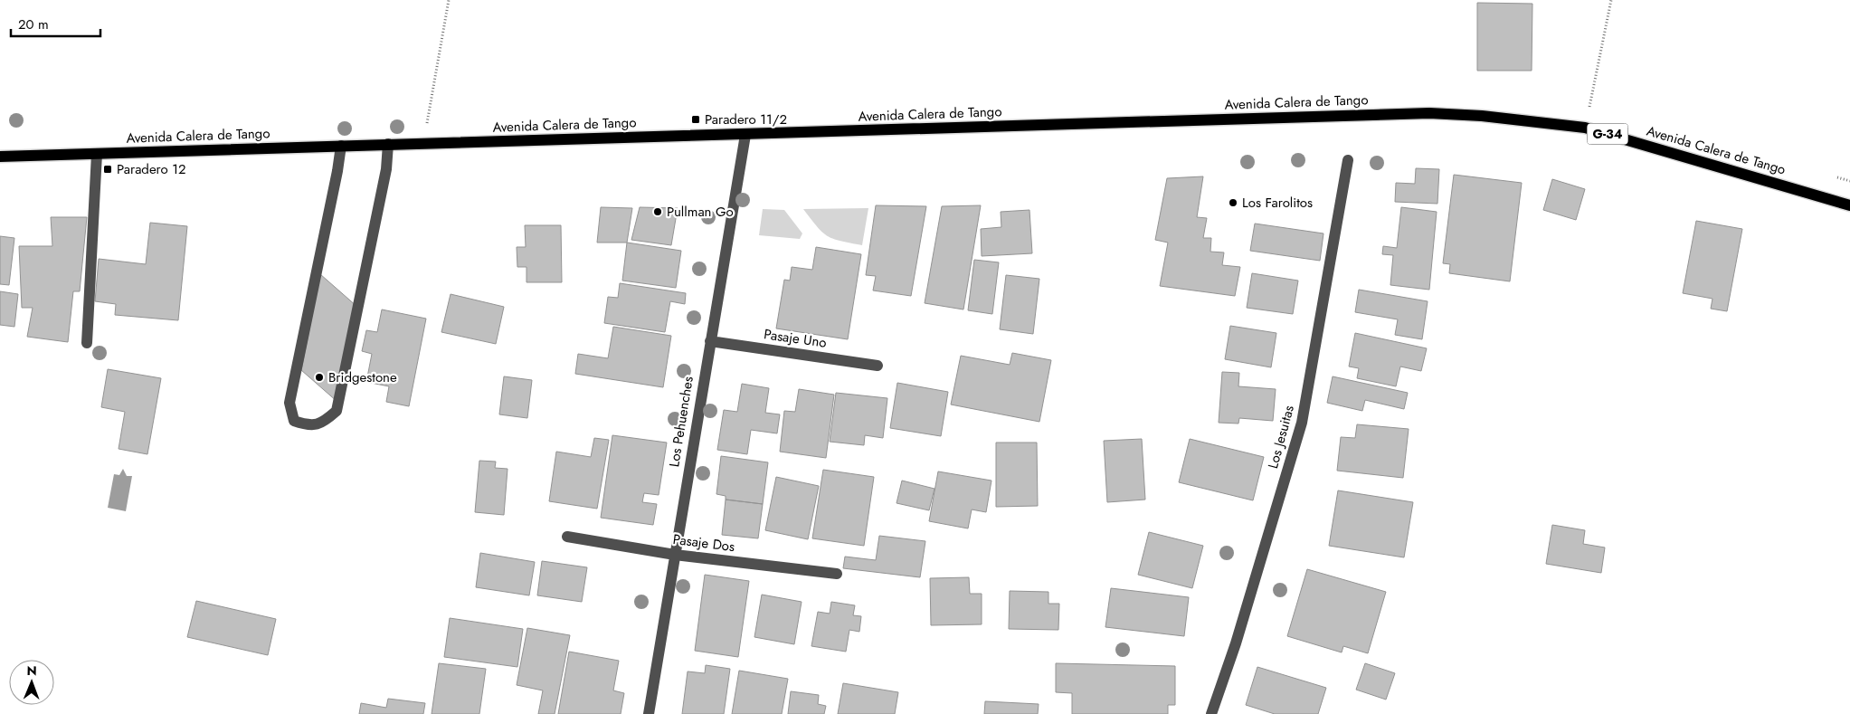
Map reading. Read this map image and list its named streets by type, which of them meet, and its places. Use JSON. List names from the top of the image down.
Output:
{
  "streets": {
    "main road": ["Avenida Calera de Tango", "G-34"],
    "street": [
      "Pasaje Uno",
      "Los Pehuenches",
      "Los Jesuitas",
      "Pasaje Dos"
    ]
  },
  "crossings": [
    ["Avenida Calera de Tango", "Los Pehuenches"],
    ["Pasaje Uno", "Los Pehuenches"],
    ["Los Pehuenches", "Pasaje Dos"]
  ],
  "places": {
    "transit": ["Paradero 11/2", "Paradero 12"],
    "other": ["Los Farolitos", "Pullman Go", "Bridgestone"]
  },
  "scale_bar": "20 m",
  "north": "top"
}
